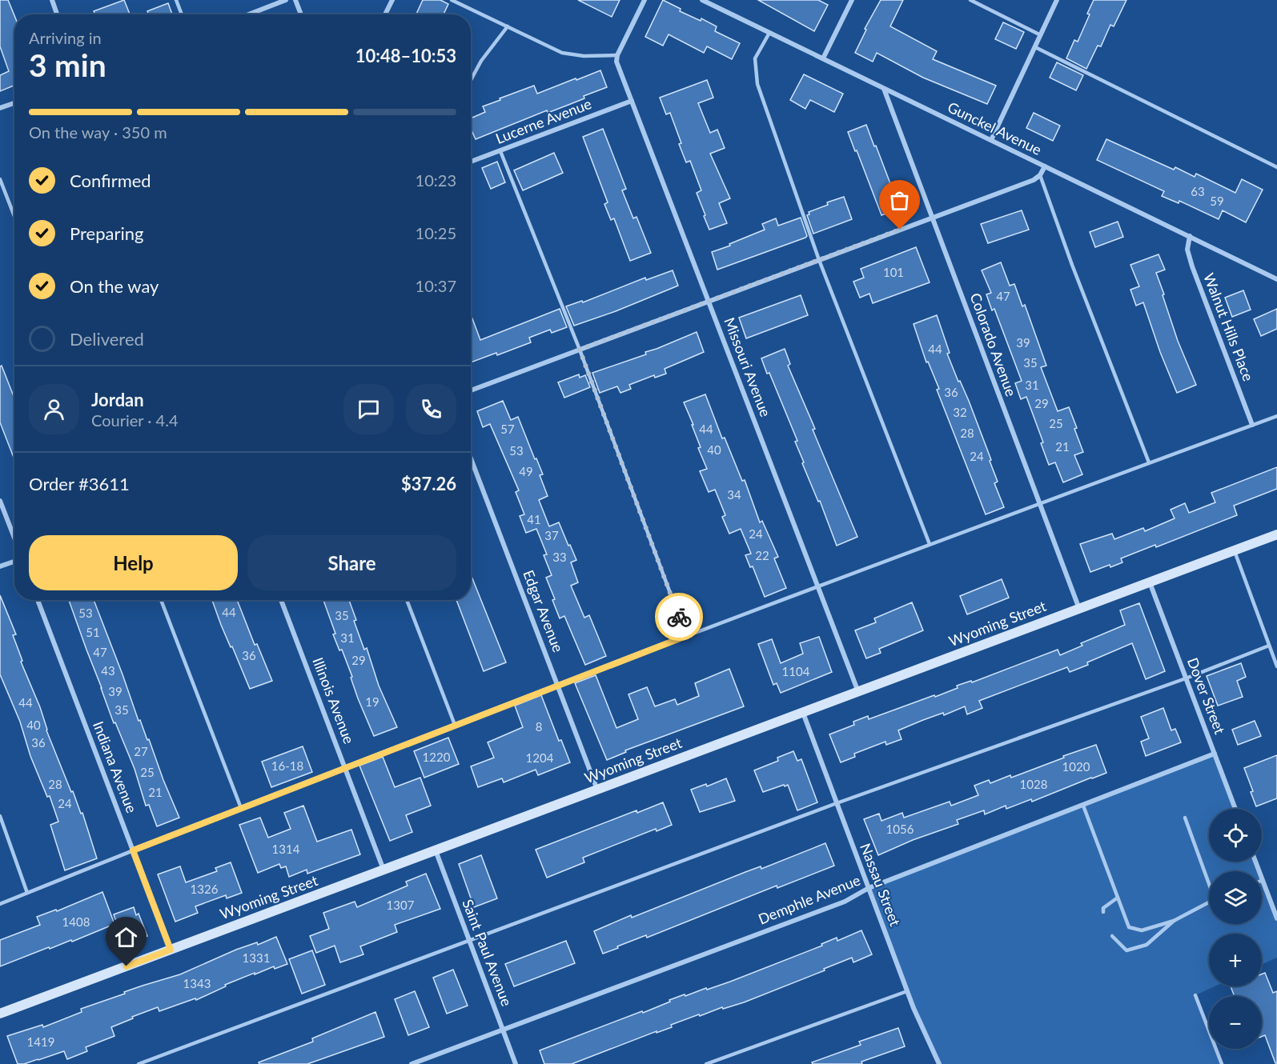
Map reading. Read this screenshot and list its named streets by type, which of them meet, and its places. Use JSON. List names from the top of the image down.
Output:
{
  "streets": {
    "street": [
      "Lucerne Avenue",
      "Gunckel Avenue",
      "Walnut Hills Place",
      "Colorado Avenue",
      "Missouri Avenue",
      "Edgar Avenue",
      "Wyoming Street",
      "Dover Street",
      "Illinois Avenue",
      "Indiana Avenue",
      "Nassau Street",
      "Demphle Avenue",
      "Saint Paul Avenue"
    ]
  },
  "crossings": [
    ["Lucerne Avenue", "Missouri Avenue"],
    ["Gunckel Avenue", "Walnut Hills Place"],
    ["Gunckel Avenue", "Colorado Avenue"],
    ["Colorado Avenue", "Wyoming Street"],
    ["Missouri Avenue", "Wyoming Street"],
    ["Edgar Avenue", "Wyoming Street"],
    ["Wyoming Street", "Dover Street"],
    ["Wyoming Street", "Illinois Avenue"],
    ["Wyoming Street", "Indiana Avenue"],
    ["Wyoming Street", "Nassau Street"],
    ["Wyoming Street", "Saint Paul Avenue"],
    ["Dover Street", "Demphle Avenue"],
    ["Nassau Street", "Demphle Avenue"],
    ["Demphle Avenue", "Saint Paul Avenue"]
  ],
  "house_numbers": [
    "63",
    "59",
    "101",
    "47",
    "39",
    "44",
    "35",
    "31",
    "36",
    "29",
    "32",
    "25",
    "57",
    "44",
    "28",
    "21",
    "40",
    "53",
    "24",
    "49",
    "34",
    "41",
    "24",
    "37",
    "22",
    "33",
    "44",
    "53",
    "35",
    "51",
    "31",
    "47",
    "36",
    "29",
    "43",
    "1104",
    "39",
    "19",
    "44",
    "35",
    "40",
    "8",
    "36",
    "27",
    "1220",
    "1204",
    "16-18",
    "1020",
    "25",
    "28",
    "1028",
    "21",
    "24",
    "1056",
    "1314",
    "1326",
    "1307",
    "1408",
    "1331",
    "1343",
    "1419"
  ],
  "page": {
    "heading": ["3 min", "Arriving in", "10:48–10:53"],
    "panel": [
      "Jordan",
      "Courier · 4.4",
      "Order #3611",
      "$37.26"
    ],
    "bar": "On the way · 350 m",
    "list": [
      ["Confirmed", "10:23"],
      ["Preparing", "10:25"],
      ["On the way", "10:37"],
      "Delivered"
    ],
    "buttons": ["Help", "Share"],
    "map_buttons": ["+", "−"]
  }
}
